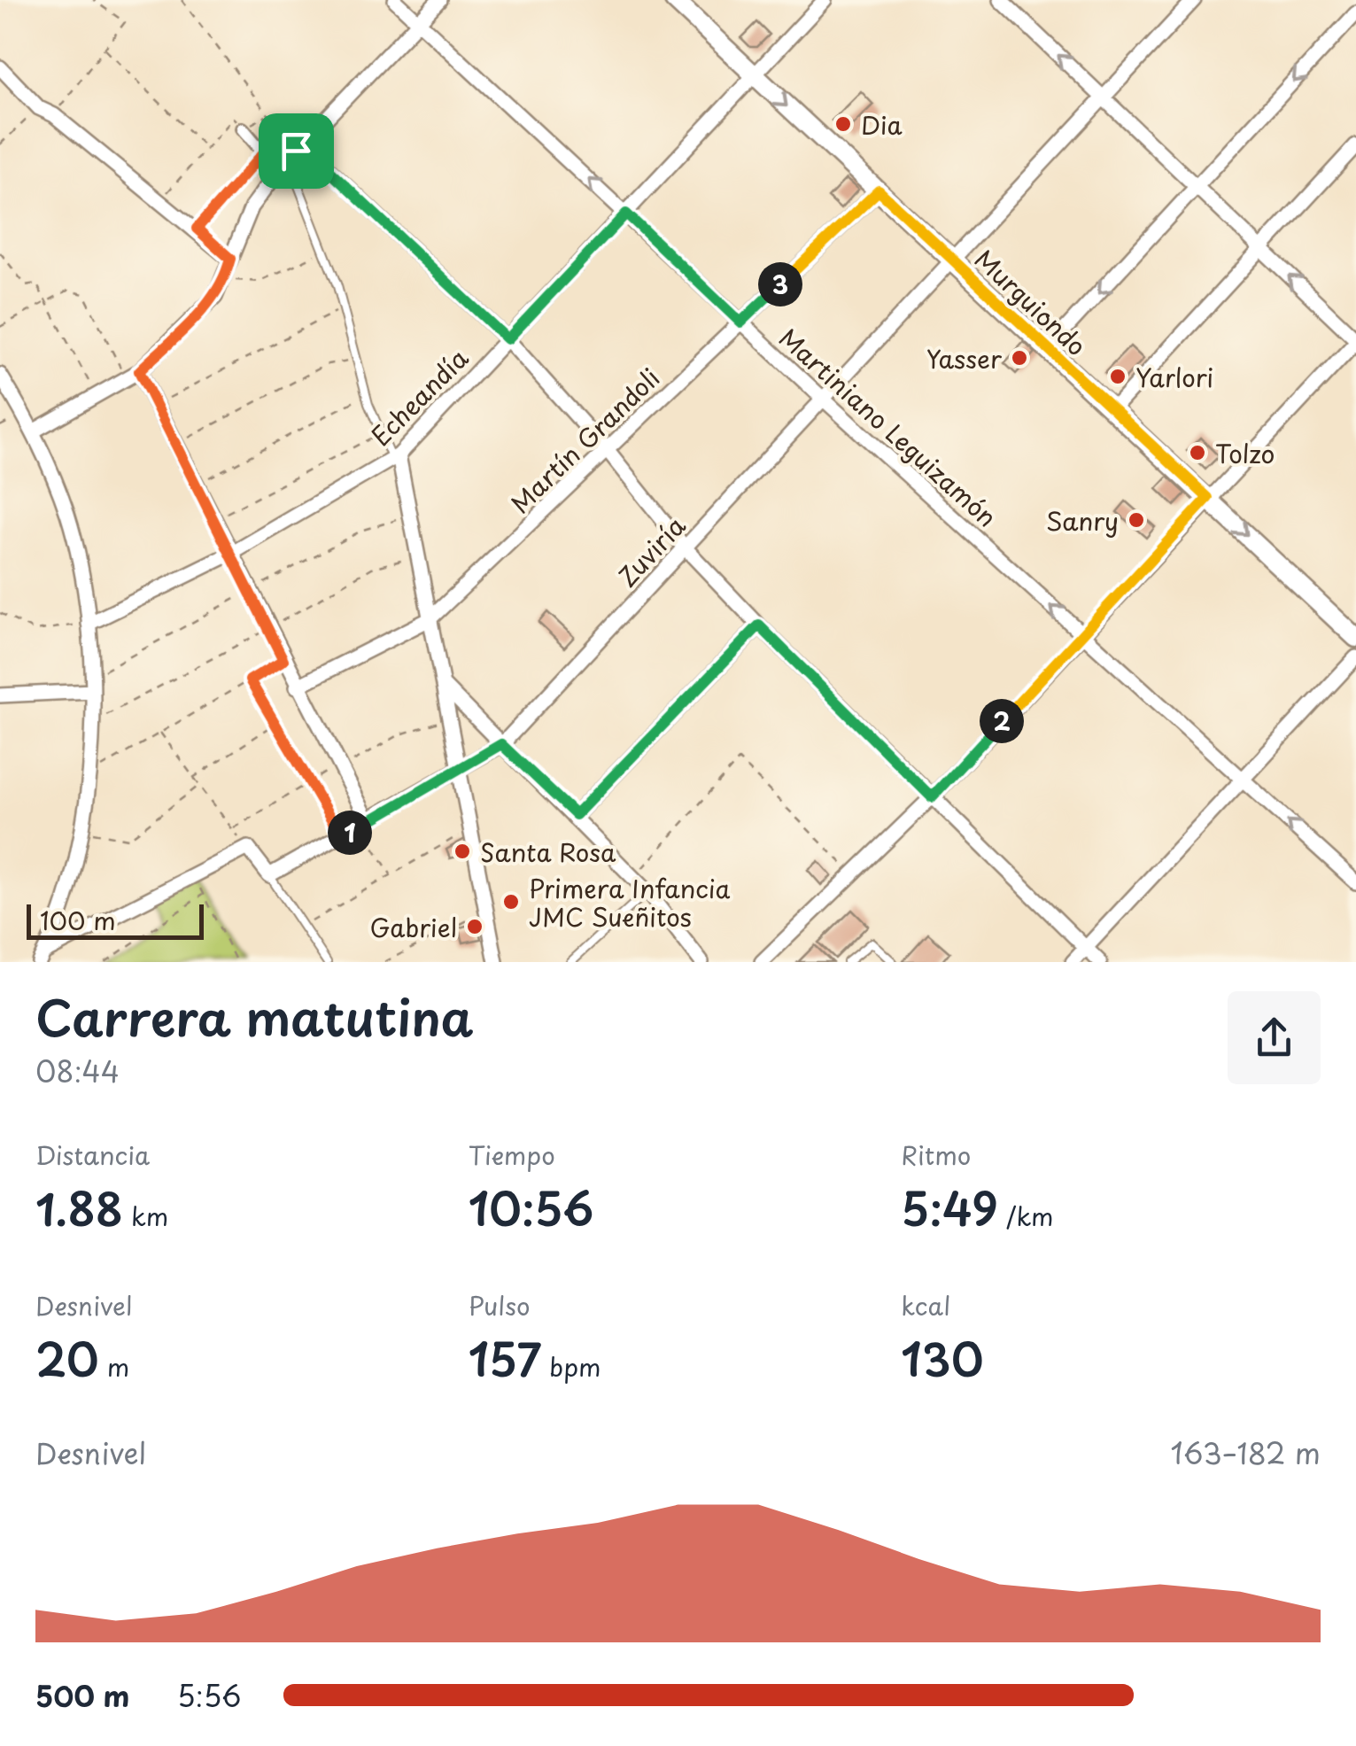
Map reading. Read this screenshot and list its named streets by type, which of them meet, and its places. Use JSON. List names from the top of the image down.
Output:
{
  "streets": {
    "street": [
      "Murguiondo",
      "Echeandía",
      "Martiniano Leguizamón",
      "Martín Grandoli",
      "Zuviría"
    ]
  },
  "crossings": [
    ["Murguiondo", "Echeandía"],
    ["Murguiondo", "Martín Grandoli"],
    ["Murguiondo", "Zuviría"],
    ["Echeandía", "Martiniano Leguizamón"],
    ["Martiniano Leguizamón", "Martín Grandoli"],
    ["Martiniano Leguizamón", "Zuviría"]
  ],
  "one_way": ["Murguiondo", "Martiniano Leguizamón"],
  "places": [
    "Dia",
    "Yasser",
    "Yarlori",
    "Tolzo",
    "Sanry",
    "Santa Rosa",
    "Primera Infancia JMC Sueñitos",
    "Gabriel"
  ],
  "scale_bar": "100 m",
  "page": {
    "pins": ["3", "2", "1"],
    "scale": "100 m",
    "heading": ["Carrera matutina", "08:44"],
    "stats": [
      ["Distancia", "1.88 km"],
      ["Tiempo", "10:56"],
      ["Ritmo", "5:49 /km"],
      ["Desnivel", "20 m"],
      ["Pulso", "157 bpm"],
      ["kcal", "130"]
    ],
    "chart": ["Desnivel", "163–182 m"],
    "list": [
      {
        "name": "500 m",
        "note": "5:56"
      }
    ]
  }
}
